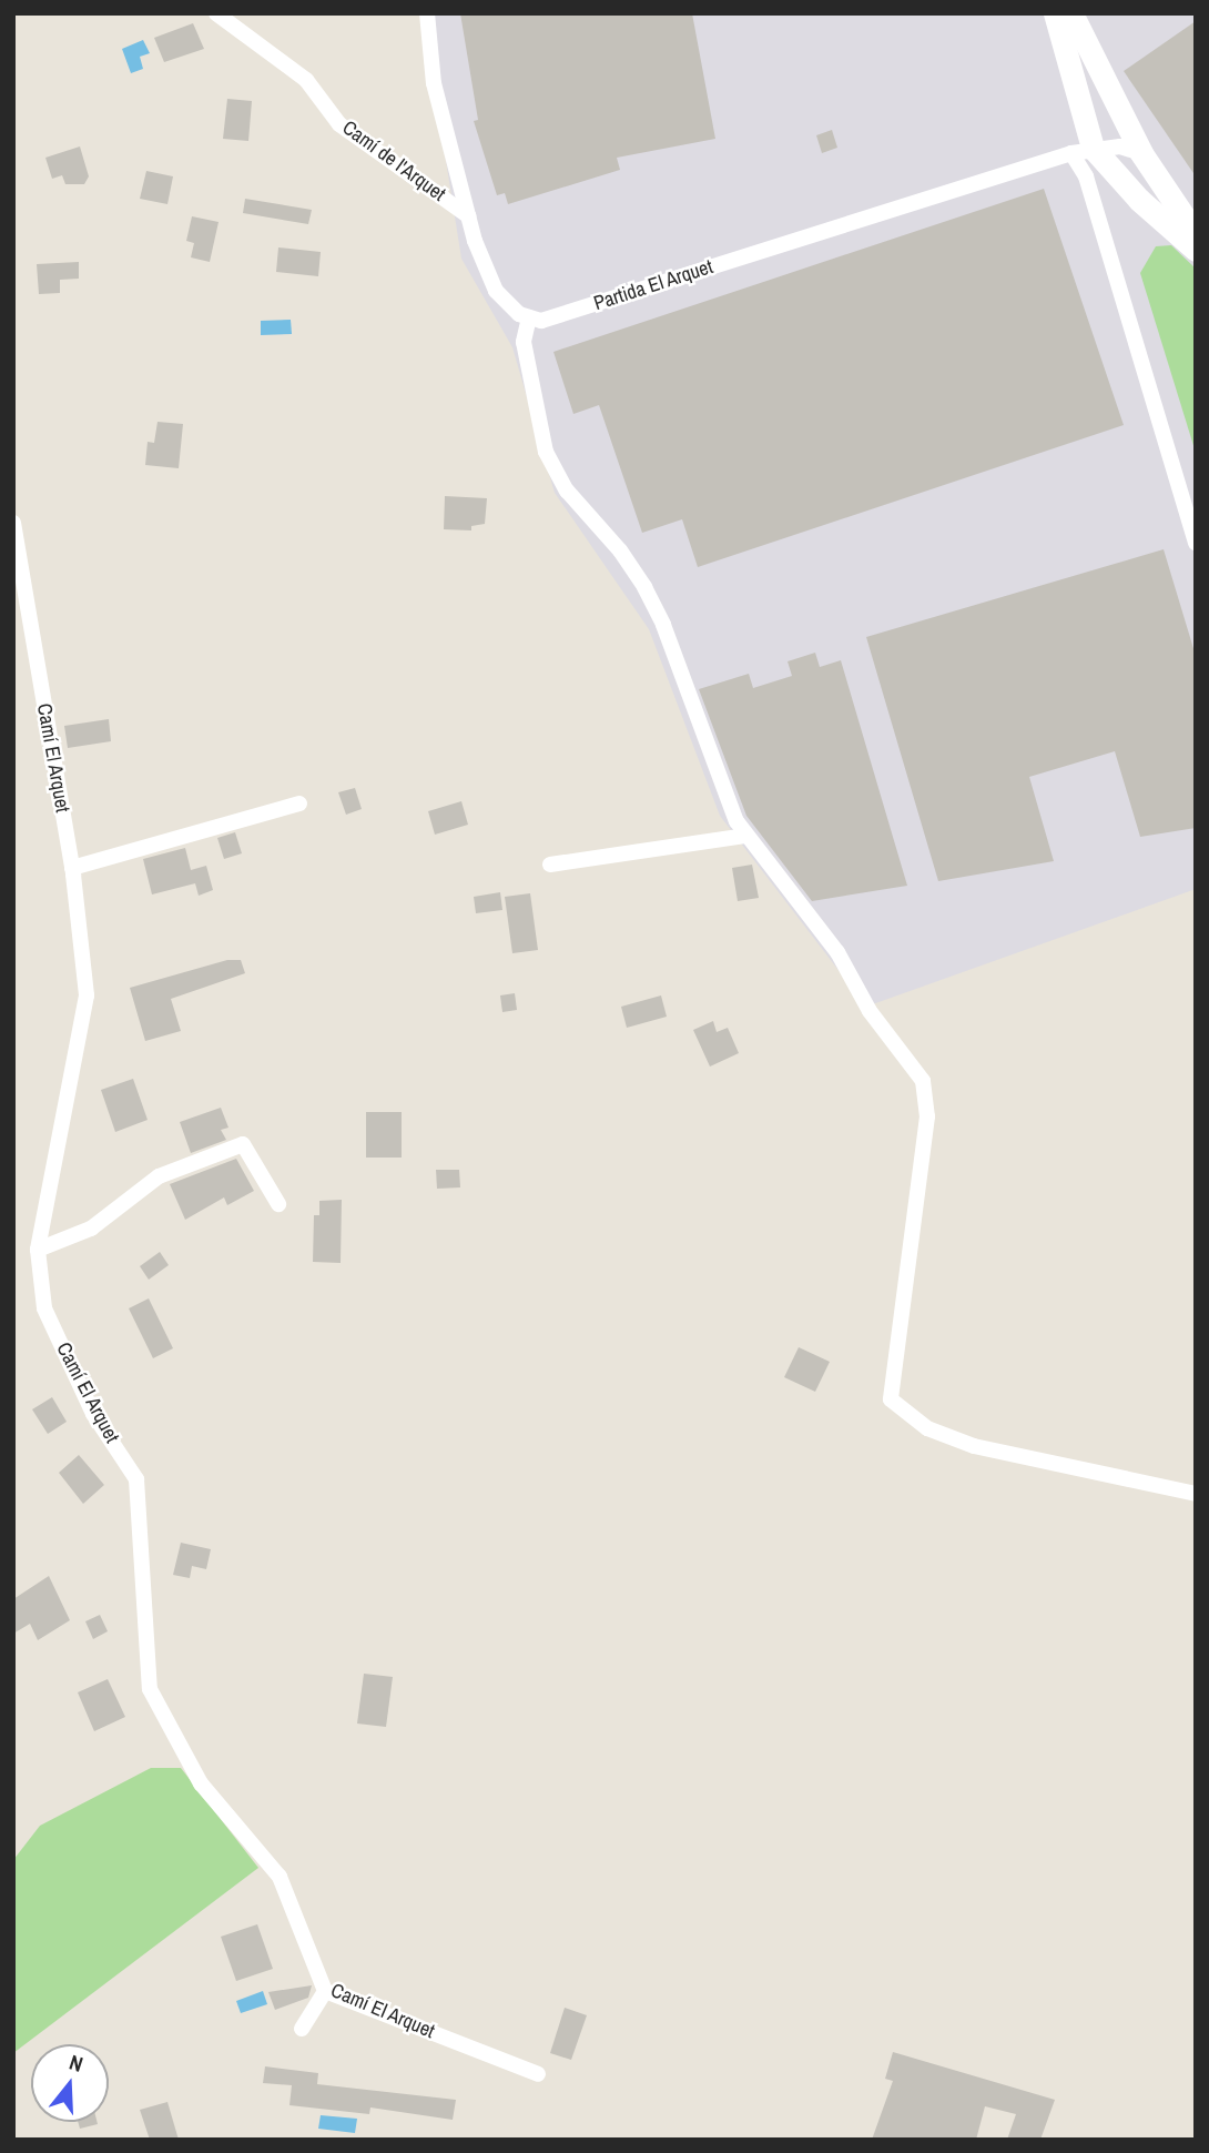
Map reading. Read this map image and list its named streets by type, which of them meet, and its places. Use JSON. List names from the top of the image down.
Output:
{
  "streets": {
    "street": ["Camí de l'Arquet", "Partida El Arquet", "Camí El Arquet"]
  },
  "north": "top"
}
